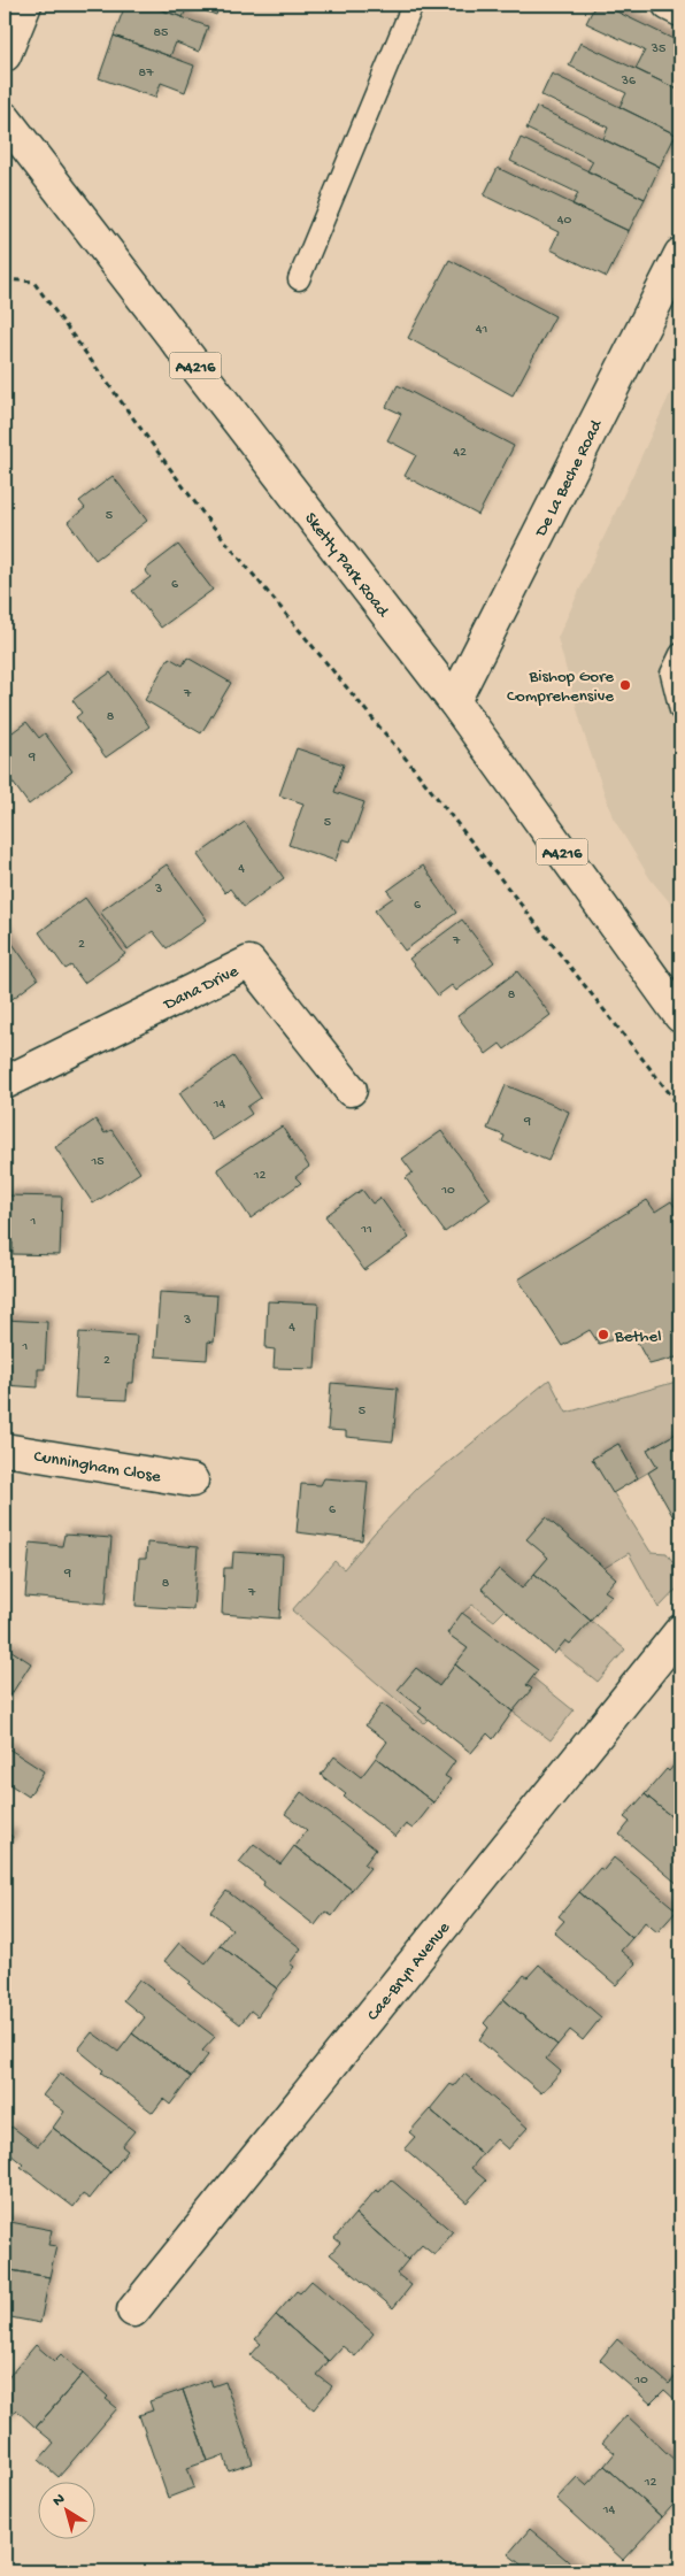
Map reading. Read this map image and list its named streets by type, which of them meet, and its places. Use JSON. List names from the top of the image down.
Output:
{
  "streets": {
    "street": [
      "A4216",
      "De La Beche Road",
      "Sketty Park Road",
      "Dana Drive",
      "Cunningham Close",
      "Cae-Bryn Avenue"
    ]
  },
  "crossings": [
    ["De La Beche Road", "Sketty Park Road"]
  ],
  "places": ["Bishop Gore Comprehensive", "Bethel"],
  "house_numbers": [
    "85",
    "35",
    "87",
    "36",
    "40",
    "41",
    "42",
    "5",
    "6",
    "7",
    "8",
    "9",
    "5",
    "4",
    "3",
    "6",
    "7",
    "2",
    "8",
    "14",
    "9",
    "15",
    "12",
    "10",
    "1",
    "11",
    "3",
    "4",
    "1",
    "2",
    "5",
    "6",
    "9",
    "8",
    "7",
    "10",
    "12",
    "14"
  ],
  "north": "top left"
}
